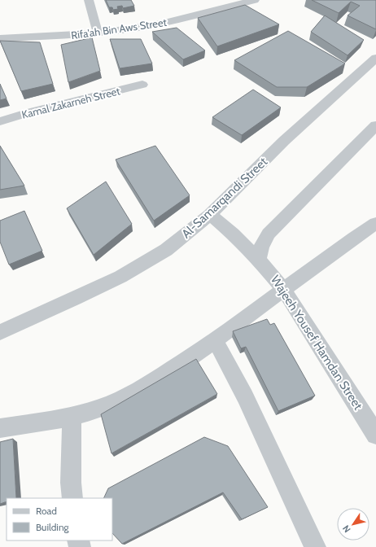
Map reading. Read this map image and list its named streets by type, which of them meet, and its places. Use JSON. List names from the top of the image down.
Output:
{
  "streets": {
    "street": [
      "Rifa'ah Bin Aws Street",
      "Kamal Zakarneh Street",
      "Al-Samarqandi Street",
      "Wajeeh Yousef Hamdan Street"
    ]
  },
  "crossings": [
    ["Al-Samarqandi Street", "Wajeeh Yousef Hamdan Street"]
  ],
  "legend": ["Road", "Building"],
  "north": "bottom left"
}
